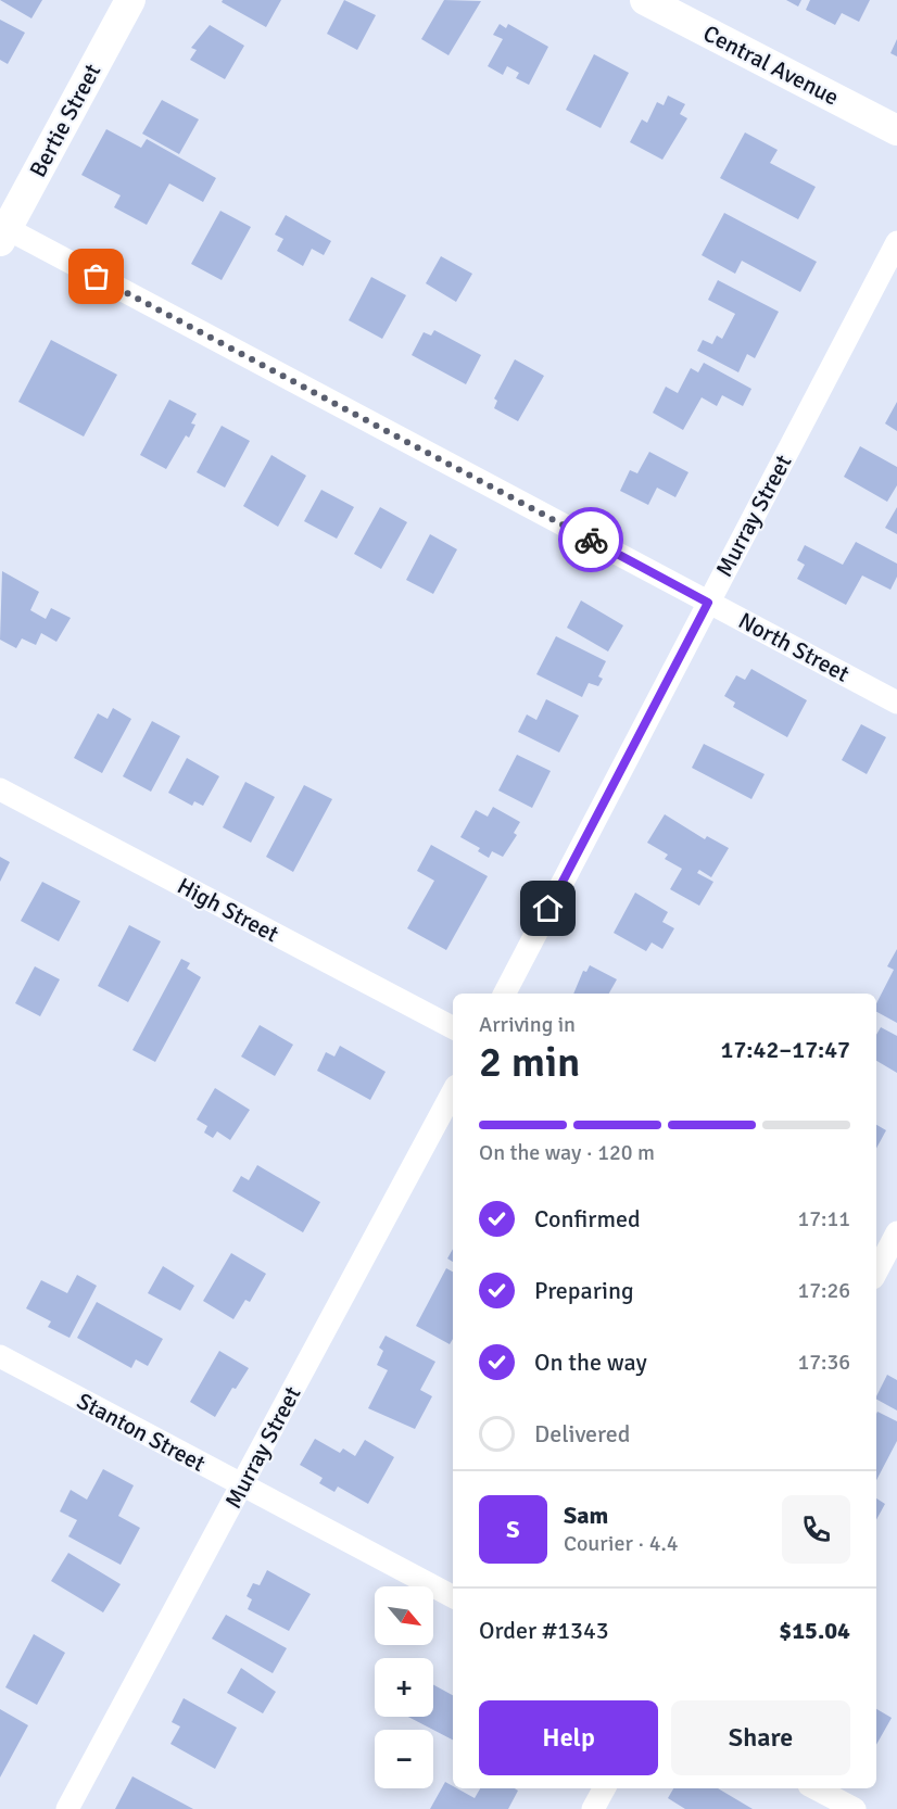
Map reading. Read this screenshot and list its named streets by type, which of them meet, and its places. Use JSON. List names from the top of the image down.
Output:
{
  "streets": {
    "main road": ["Central Avenue", "Bertie Street"],
    "street": [
      "Murray Street",
      "North Street",
      "High Street",
      "Stanton Street"
    ]
  },
  "crossings": [
    ["Bertie Street", "North Street"],
    ["Murray Street", "North Street"],
    ["Murray Street", "Stanton Street"]
  ],
  "north": "bottom right",
  "page": {
    "heading": ["2 min", "Arriving in", "17:42–17:47"],
    "panel": [
      "Sam",
      "Courier · 4.4",
      "Order #1343",
      "$15.04"
    ],
    "bar": "On the way · 120 m",
    "list": [
      ["Confirmed", "17:11"],
      ["Preparing", "17:26"],
      ["On the way", "17:36"],
      "Delivered"
    ],
    "round": "S",
    "map_buttons": ["+", "−"],
    "buttons": ["Help", "Share"]
  }
}
